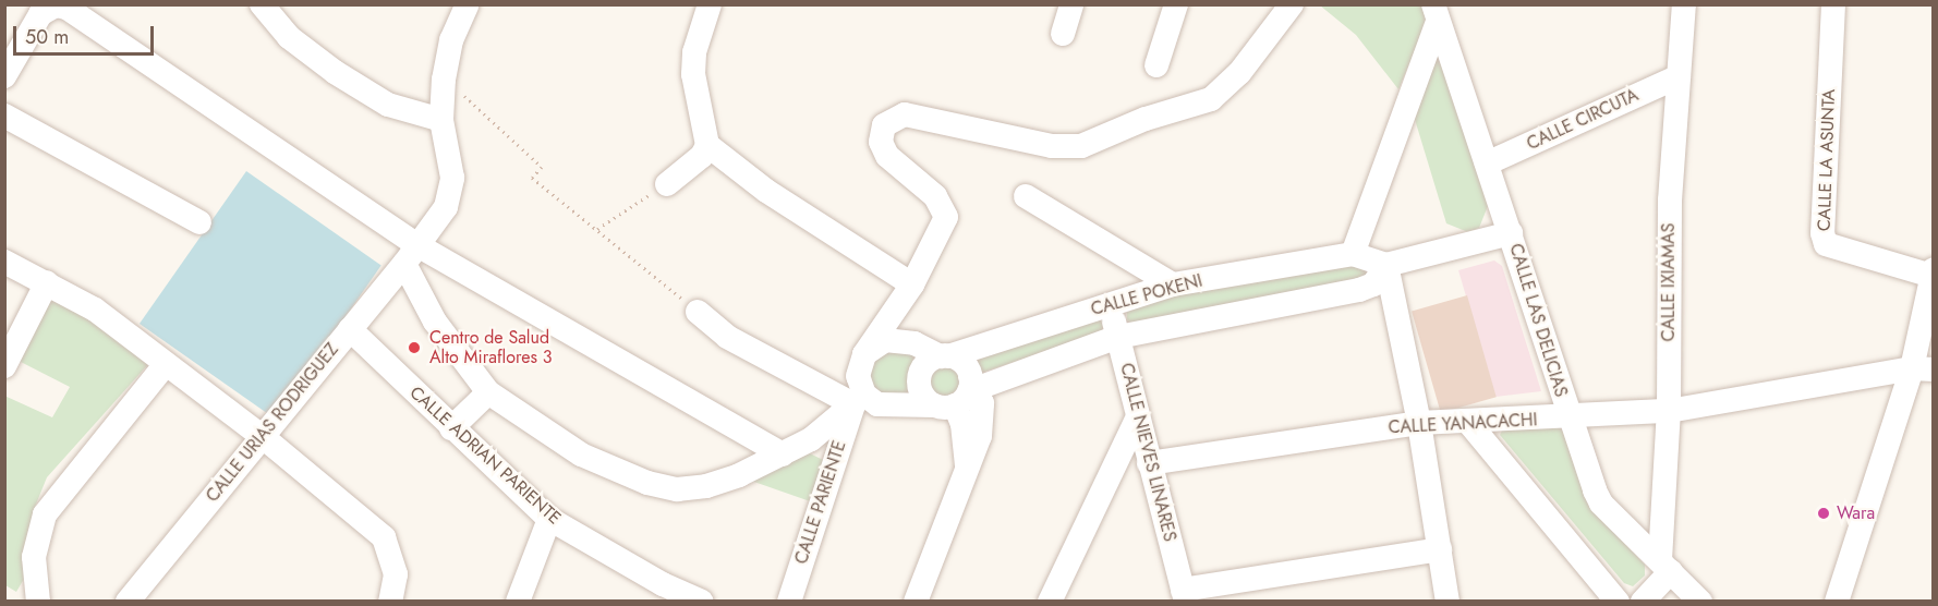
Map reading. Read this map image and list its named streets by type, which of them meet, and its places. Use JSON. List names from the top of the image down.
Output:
{
  "streets": {
    "street": [
      "CALLE CIRCUTA",
      "CALLE LA ASUNTA",
      "CALLE IXIAMAS",
      "CALLE POKENI",
      "CALLE LAS DELICIAS",
      "CALLE URIAS RODRIGUEZ",
      "CALLE YANACACHI",
      "CALLE NIEVES LINARES",
      "CALLE ADRIAN PARIENTE",
      "CALLE PARIENTE"
    ]
  },
  "crossings": [
    ["CALLE CIRCUTA", "CALLE IXIAMAS"],
    ["CALLE CIRCUTA", "CALLE LAS DELICIAS"],
    ["CALLE IXIAMAS", "CALLE LAS DELICIAS"],
    ["CALLE IXIAMAS", "CALLE YANACACHI"],
    ["CALLE POKENI", "CALLE NIEVES LINARES"],
    ["CALLE POKENI", "CALLE PARIENTE"],
    ["CALLE LAS DELICIAS", "CALLE YANACACHI"],
    ["CALLE URIAS RODRIGUEZ", "CALLE ADRIAN PARIENTE"],
    ["CALLE YANACACHI", "CALLE NIEVES LINARES"]
  ],
  "places": ["Centro de Salud Alto Miraflores 3", "Wara"],
  "scale_bar": "50 m"
}
